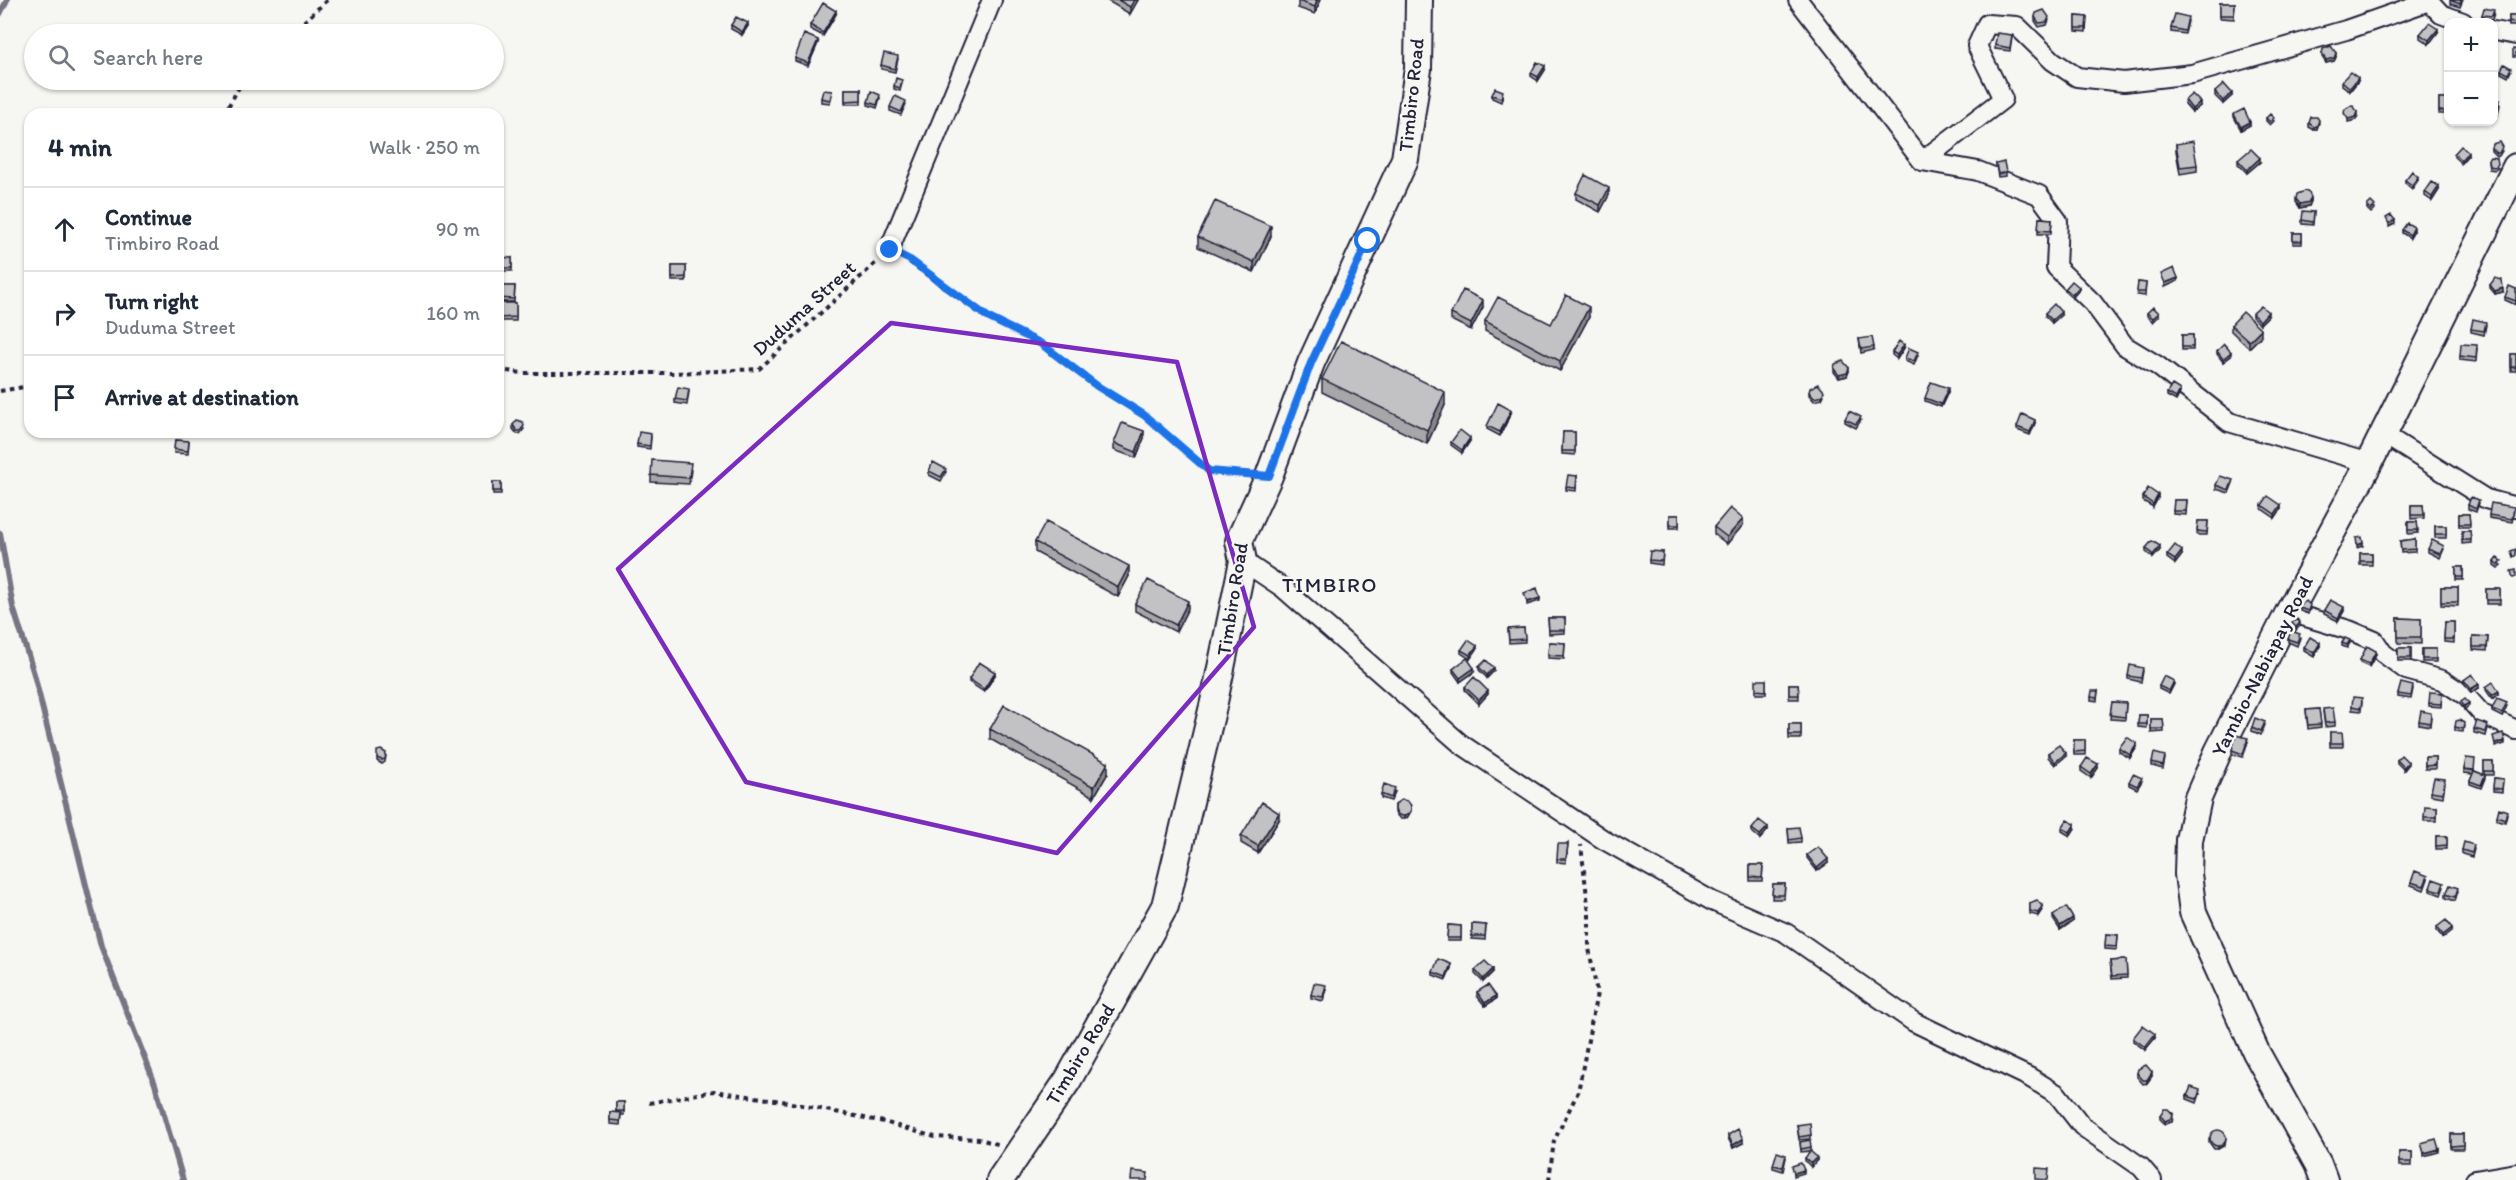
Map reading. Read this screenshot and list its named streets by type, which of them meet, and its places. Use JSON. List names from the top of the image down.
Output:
{
  "streets": {
    "street": ["Timbiro Road", "Yambio-Nabiapay Road"],
    "path": ["Duduma Street"]
  },
  "districts": ["TIMBIRO"],
  "page": {
    "map_buttons": ["+", "−"],
    "search": "Search here",
    "heading": ["4 min", "Walk · 250 m"],
    "list": [
      ["Continue", "Timbiro Road", "90 m"],
      ["Turn right", "Duduma Street", "160 m"],
      "Arrive at destination"
    ]
  }
}
